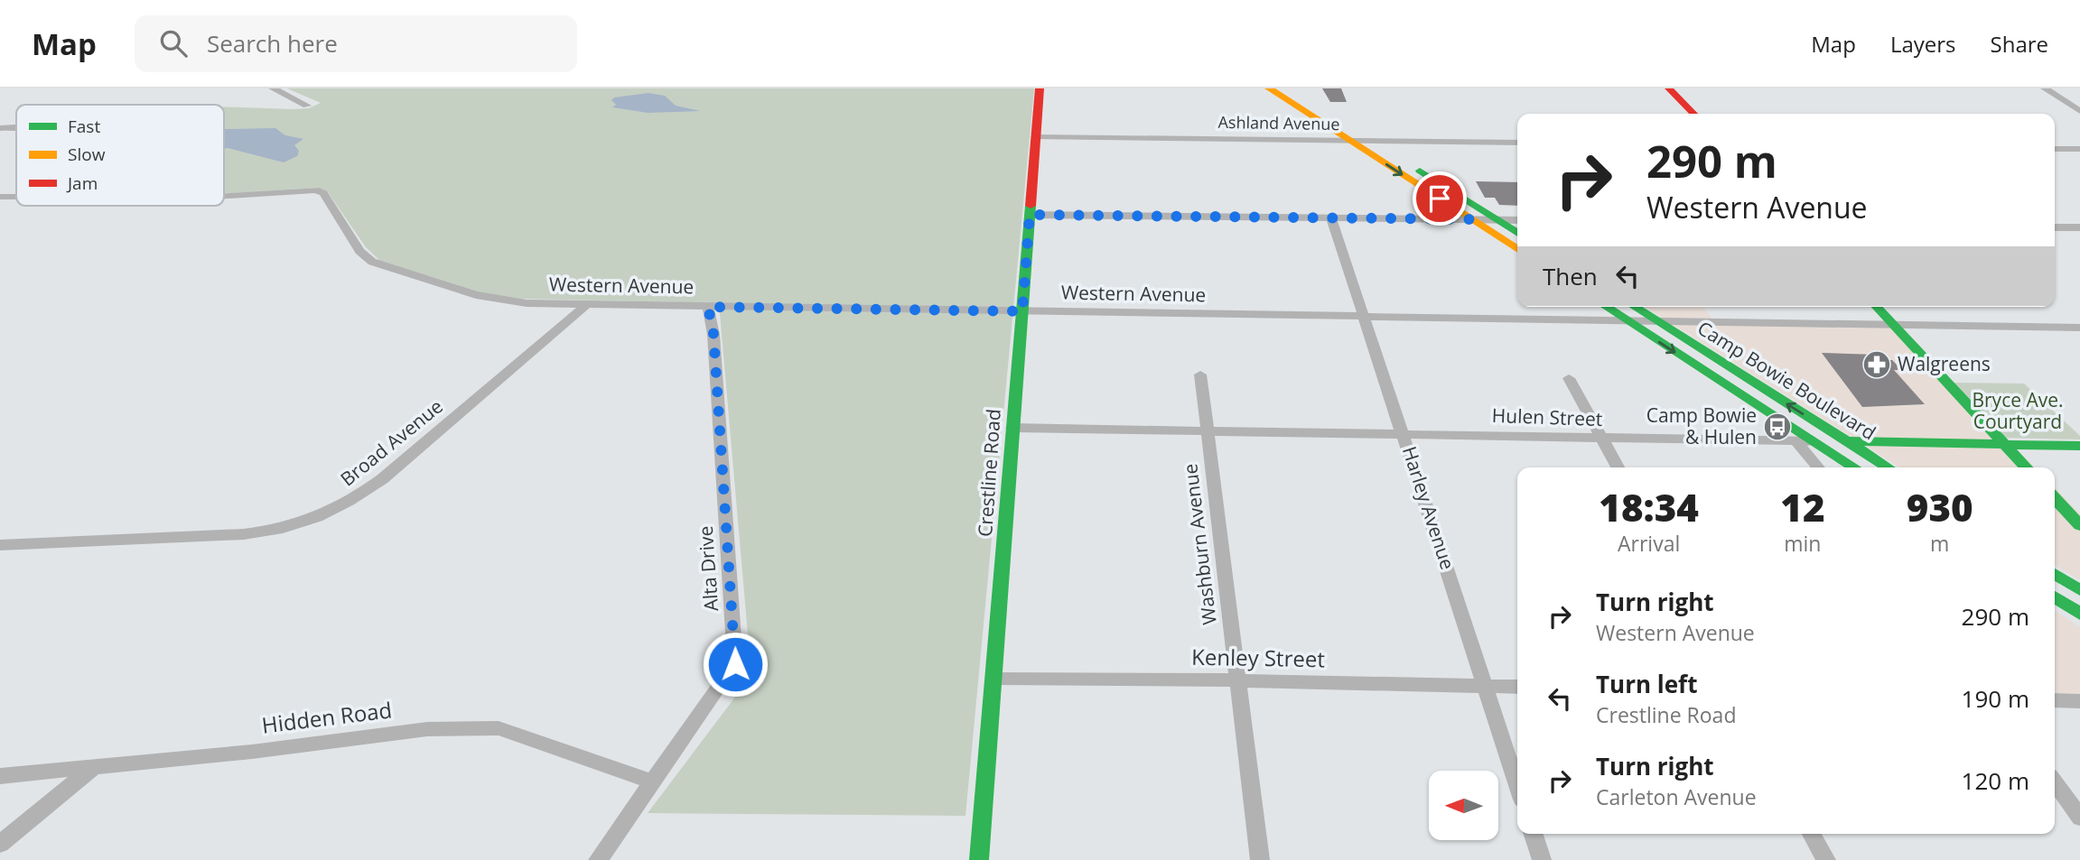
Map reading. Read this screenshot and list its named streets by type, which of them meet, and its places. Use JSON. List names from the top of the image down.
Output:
{
  "streets": {
    "main road": ["Camp Bowie Boulevard", "Hulen Street", "Crestline Road"],
    "street": [
      "Ashland Avenue",
      "Western Avenue",
      "Broad Avenue",
      "Harley Avenue",
      "Washburn Avenue",
      "Alta Drive",
      "Kenley Street",
      "Hidden Road"
    ]
  },
  "crossings": [
    ["Ashland Avenue", "Crestline Road"],
    ["Western Avenue", "Camp Bowie Boulevard"],
    ["Western Avenue", "Broad Avenue"],
    ["Western Avenue", "Crestline Road"],
    ["Western Avenue", "Harley Avenue"],
    ["Western Avenue", "Alta Drive"],
    ["Camp Bowie Boulevard", "Hulen Street"],
    ["Hulen Street", "Crestline Road"],
    ["Hulen Street", "Harley Avenue"],
    ["Hulen Street", "Washburn Avenue"],
    ["Crestline Road", "Kenley Street"],
    ["Harley Avenue", "Kenley Street"],
    ["Washburn Avenue", "Kenley Street"],
    ["Alta Drive", "Hidden Road"]
  ],
  "parks": ["Bryce Ave. Courtyard"],
  "places": {
    "pharmacy": ["Walgreens"],
    "bus stop": ["Camp Bowie & Hulen"]
  },
  "legend": ["Fast", "Slow", "Jam"],
  "north": "left",
  "page": {
    "header": "Map",
    "search": "Search here",
    "nav": ["Map", "Layers", "Share"],
    "turn": ["290 m", "Western Avenue"],
    "then": "Then",
    "eta": [
      "18:34",
      "Arrival",
      "12",
      "min",
      "930",
      "m"
    ],
    "list": [
      {
        "name": "Turn right",
        "note": "Western Avenue",
        "value": "290 m"
      },
      {
        "name": "Turn left",
        "note": "Crestline Road",
        "value": "190 m"
      },
      {
        "name": "Turn right",
        "note": "Carleton Avenue",
        "value": "120 m"
      }
    ]
  }
}
